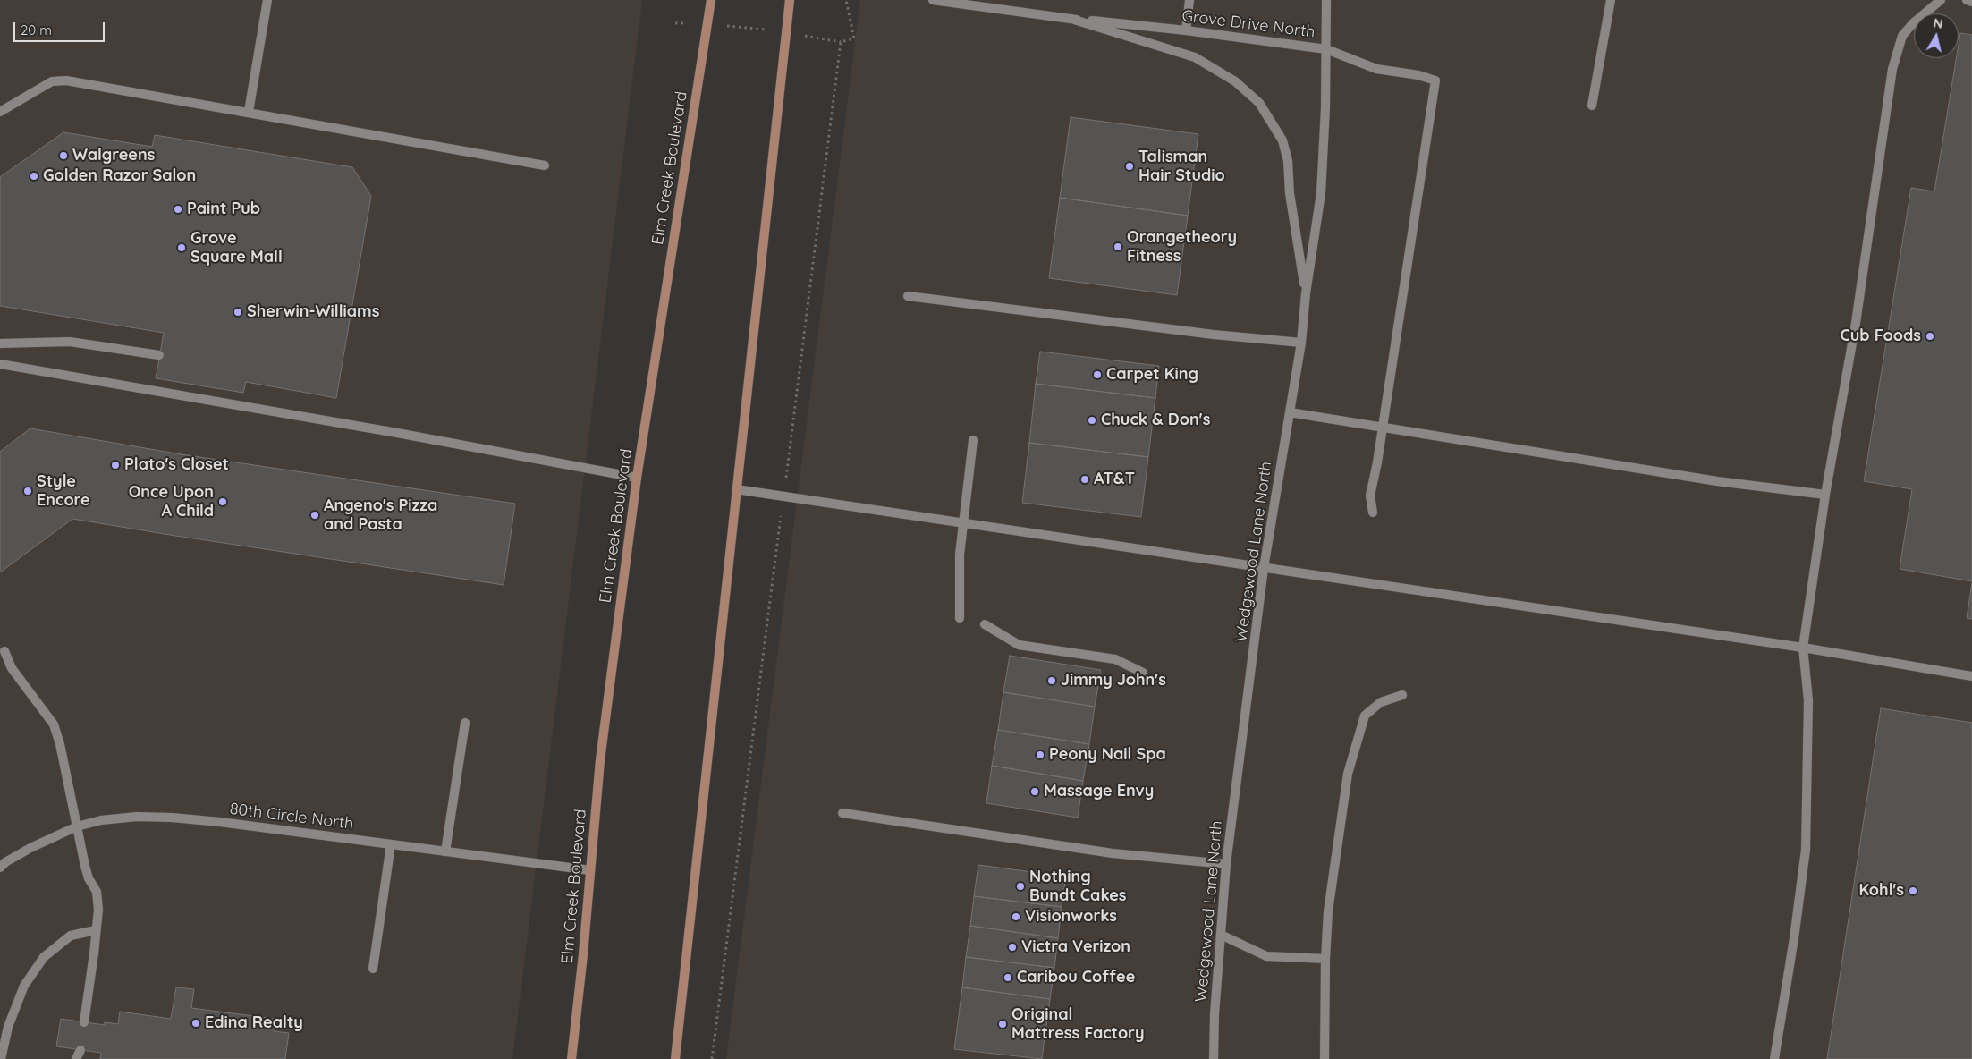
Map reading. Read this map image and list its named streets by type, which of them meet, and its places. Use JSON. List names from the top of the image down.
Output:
{
  "streets": {
    "main road": ["Elm Creek Boulevard"],
    "street": ["Grove Drive North", "Wedgewood Lane North", "80th Circle North"]
  },
  "crossings": [
    ["Grove Drive North", "Wedgewood Lane North"],
    ["Elm Creek Boulevard", "80th Circle North"]
  ],
  "places": [
    "Walgreens",
    "Talisman Hair Studio",
    "Golden Razor Salon",
    "Paint Pub",
    "Orangetheory Fitness",
    "Grove Square Mall",
    "Sherwin-Williams",
    "Cub Foods",
    "Carpet King",
    "Chuck & Don's",
    "Plato's Closet",
    "AT&T",
    "Style Encore",
    "Once Upon A Child",
    "Angeno's Pizza and Pasta",
    "Jimmy John's",
    "Peony Nail Spa",
    "Massage Envy",
    "Nothing Bundt Cakes",
    "Kohl's",
    "Visionworks",
    "Victra Verizon",
    "Caribou Coffee",
    "Edina Realty",
    "Original Mattress Factory"
  ],
  "scale_bar": "20 m",
  "north": "top"
}
